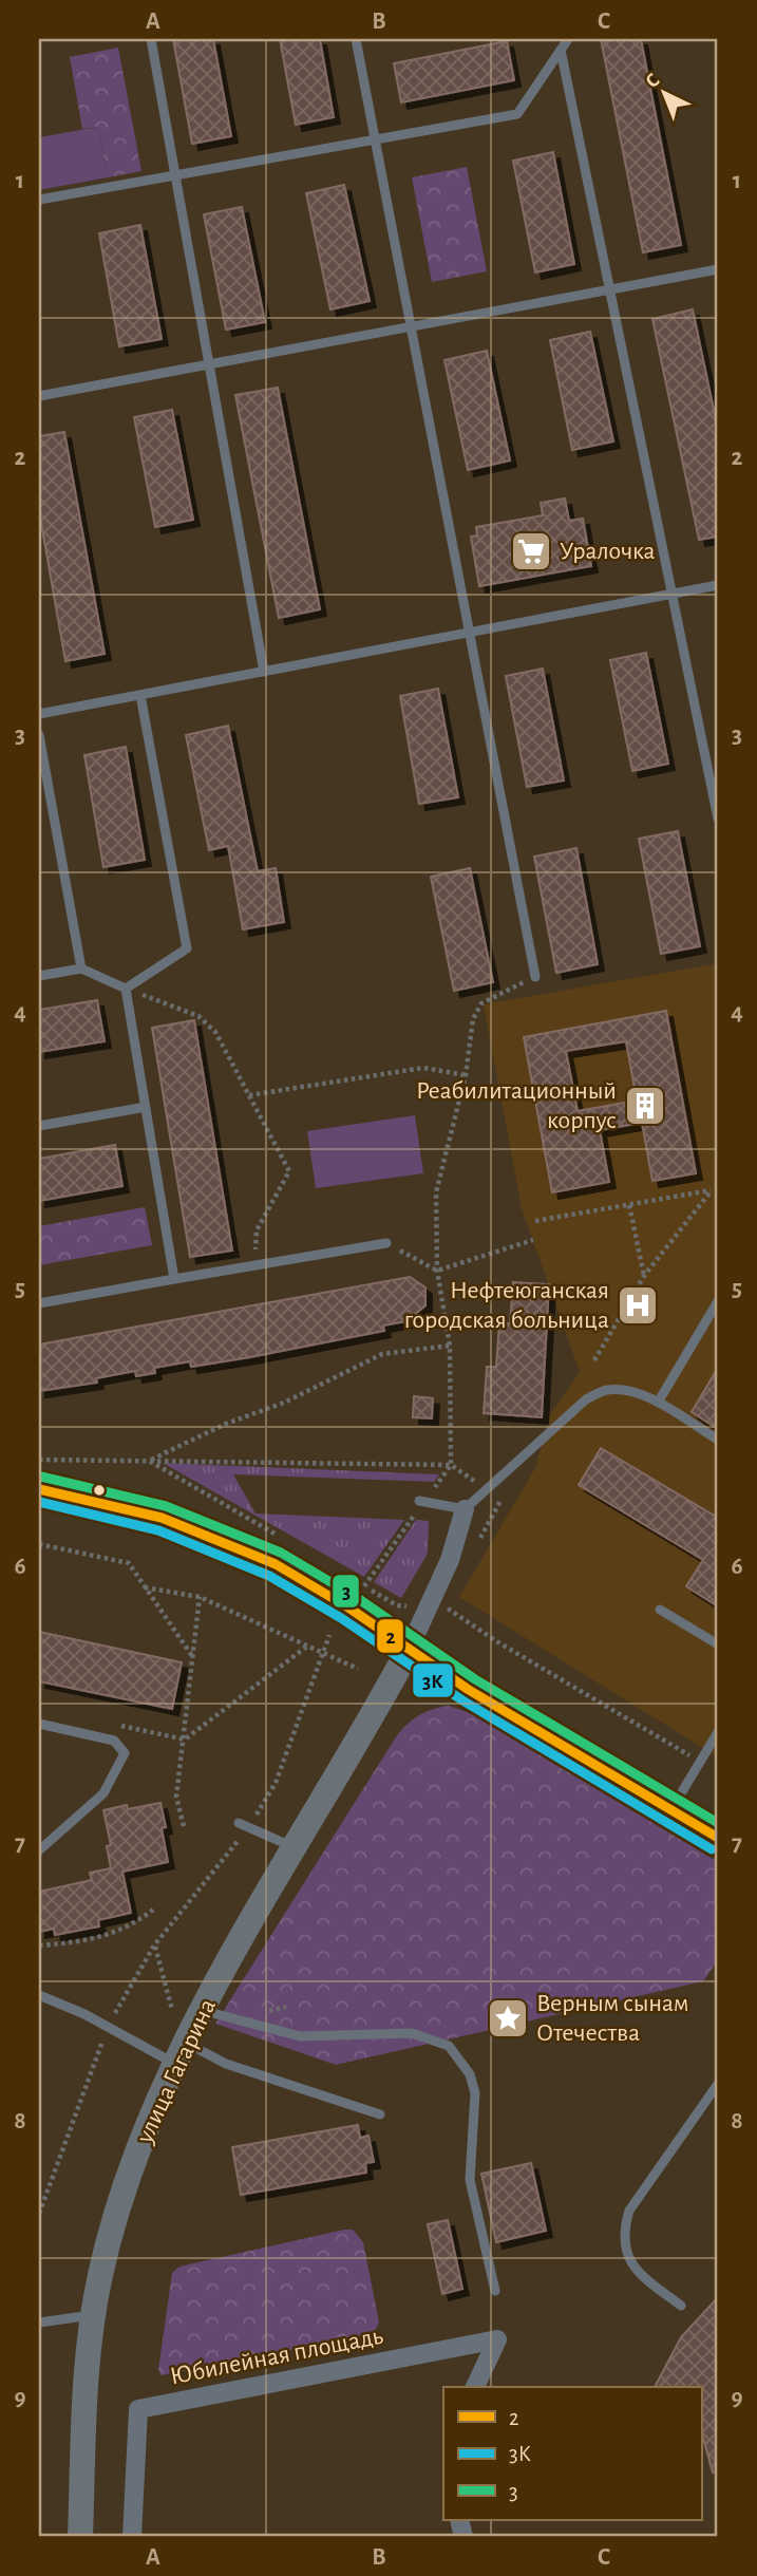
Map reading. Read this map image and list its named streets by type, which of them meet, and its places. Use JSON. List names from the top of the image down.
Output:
{
  "streets": {
    "main road": ["улица Гагарина"],
    "street": ["Юбилейная площадь"]
  },
  "places": {
    "supermarket": ["Уралочка"],
    "building": ["Реабилитационный корпус"],
    "hospital": ["Нефтеюганская городская больница"],
    "place": ["Верным сынам Отечества"]
  },
  "lines": ["transit line 3", "transit line 2", "transit line 3К"],
  "legend": ["2", "3К", "3"],
  "north": "top left",
  "grid": {
    "columns": ["A", "B", "C"],
    "rows": [
      "1",
      "2",
      "3",
      "4",
      "5",
      "6",
      "7",
      "8",
      "9"
    ]
  }
}
